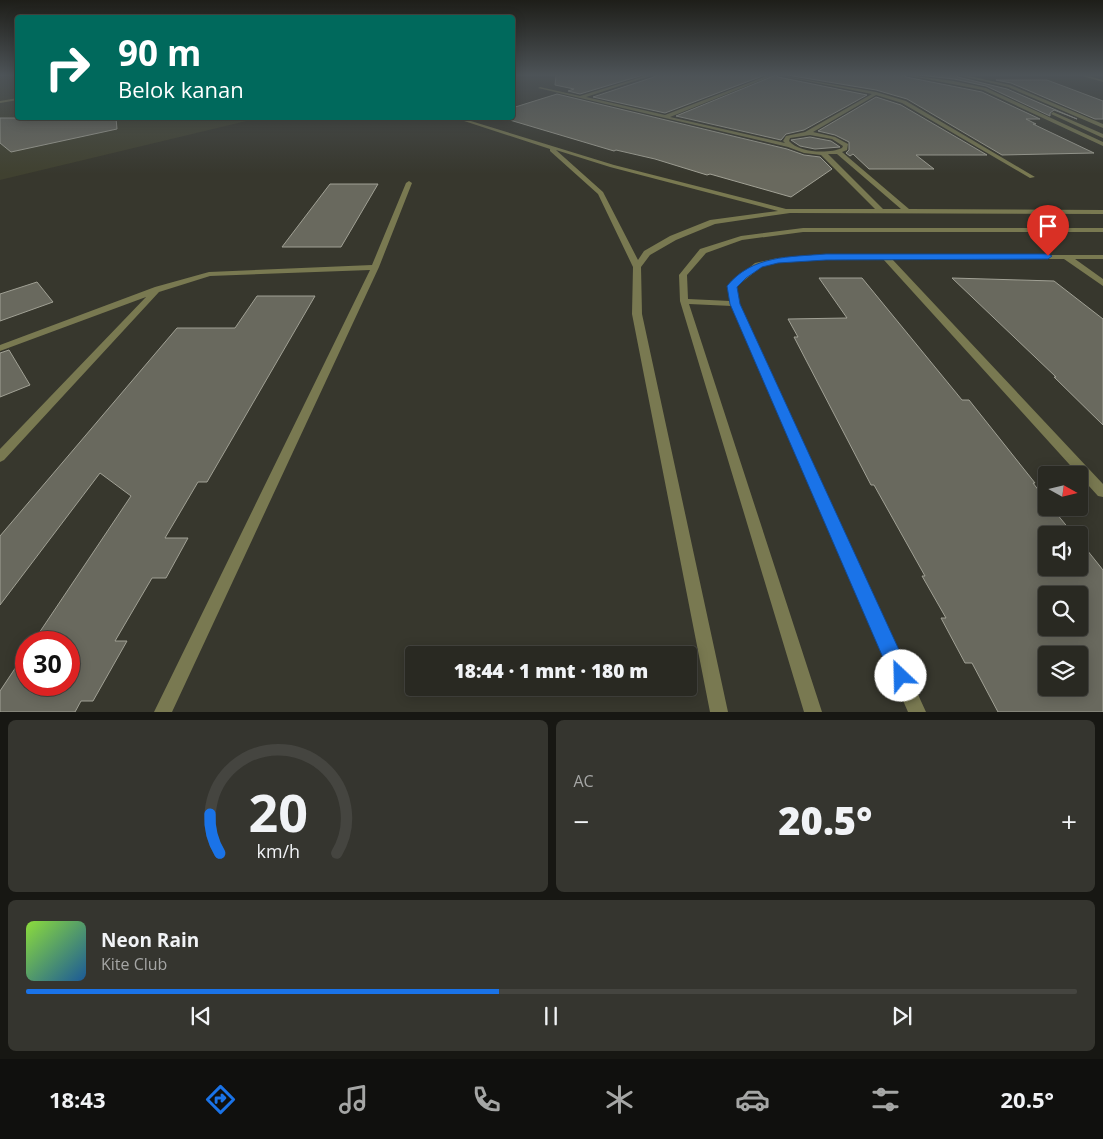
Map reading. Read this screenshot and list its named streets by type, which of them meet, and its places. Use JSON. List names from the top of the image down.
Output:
{
  "north": "right",
  "page": {
    "turn": ["90 m", "Belok kanan"],
    "limit": "30",
    "trip": "18:44 · 1 mnt · 180 m",
    "tile": "AC",
    "heat": ["−", "20.5°", "+"],
    "song": ["Neon Rain", "Kite Club"],
    "tabs": ["18:43", "20.5°"],
    "gauge": ["20", "km/h"]
  }
}
